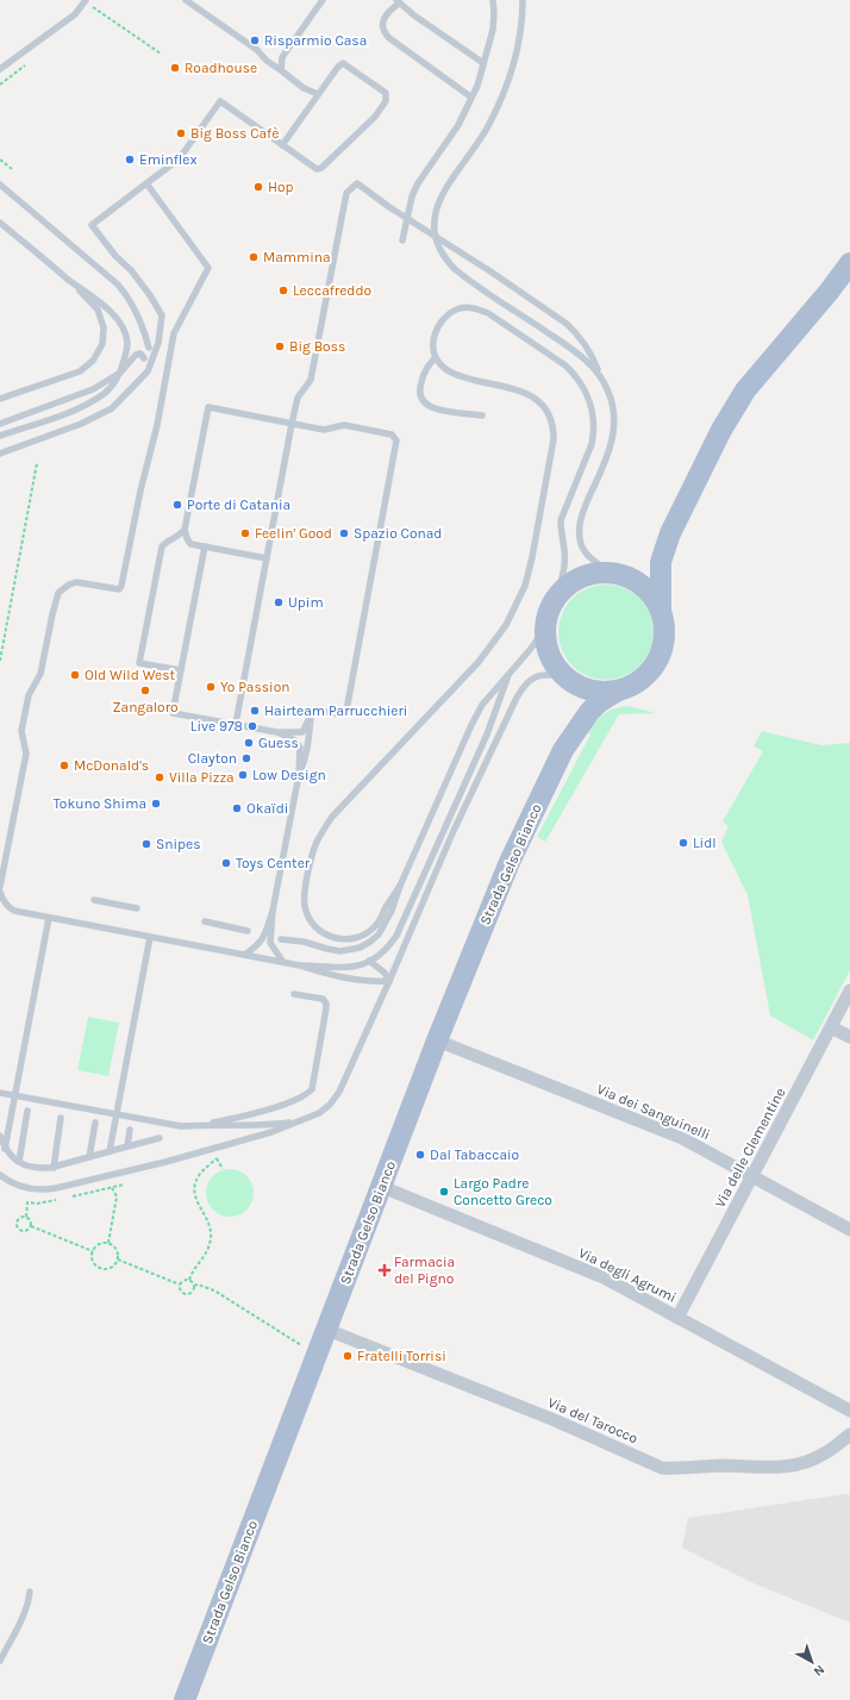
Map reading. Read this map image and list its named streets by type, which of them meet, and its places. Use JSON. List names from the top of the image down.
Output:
{
  "streets": {
    "main road": ["Strada Gelso Bianco"],
    "street": [
      "Via dei Sanguinelli",
      "Via delle Clementine",
      "Via degli Agrumi",
      "Via del Tarocco"
    ]
  },
  "crossings": [
    ["Strada Gelso Bianco", "Via dei Sanguinelli"],
    ["Strada Gelso Bianco", "Via degli Agrumi"],
    ["Strada Gelso Bianco", "Via del Tarocco"],
    ["Via dei Sanguinelli", "Via delle Clementine"],
    ["Via delle Clementine", "Via degli Agrumi"]
  ],
  "places": {
    "other": [
      "Risparmio Casa",
      "Roadhouse",
      "Big Boss Cafè",
      "Eminflex",
      "Hop",
      "Mammina",
      "Leccafreddo",
      "Big Boss",
      "Porte di Catania",
      "Feelin' Good",
      "Spazio Conad",
      "Upim",
      "Old Wild West",
      "Yo Passion",
      "Zangaloro",
      "Hairteam Parrucchieri",
      "Live 978",
      "Guess",
      "Clayton",
      "McDonald's",
      "Low Design",
      "Villa Pizza",
      "Tokuno Shima",
      "Okaïdi",
      "Lidl",
      "Snipes",
      "Toys Center",
      "Dal Tabaccaio",
      "Largo Padre Concetto Greco",
      "Fratelli Torrisi"
    ],
    "health": ["Farmacia del Pigno"]
  },
  "north": "bottom right"
}
